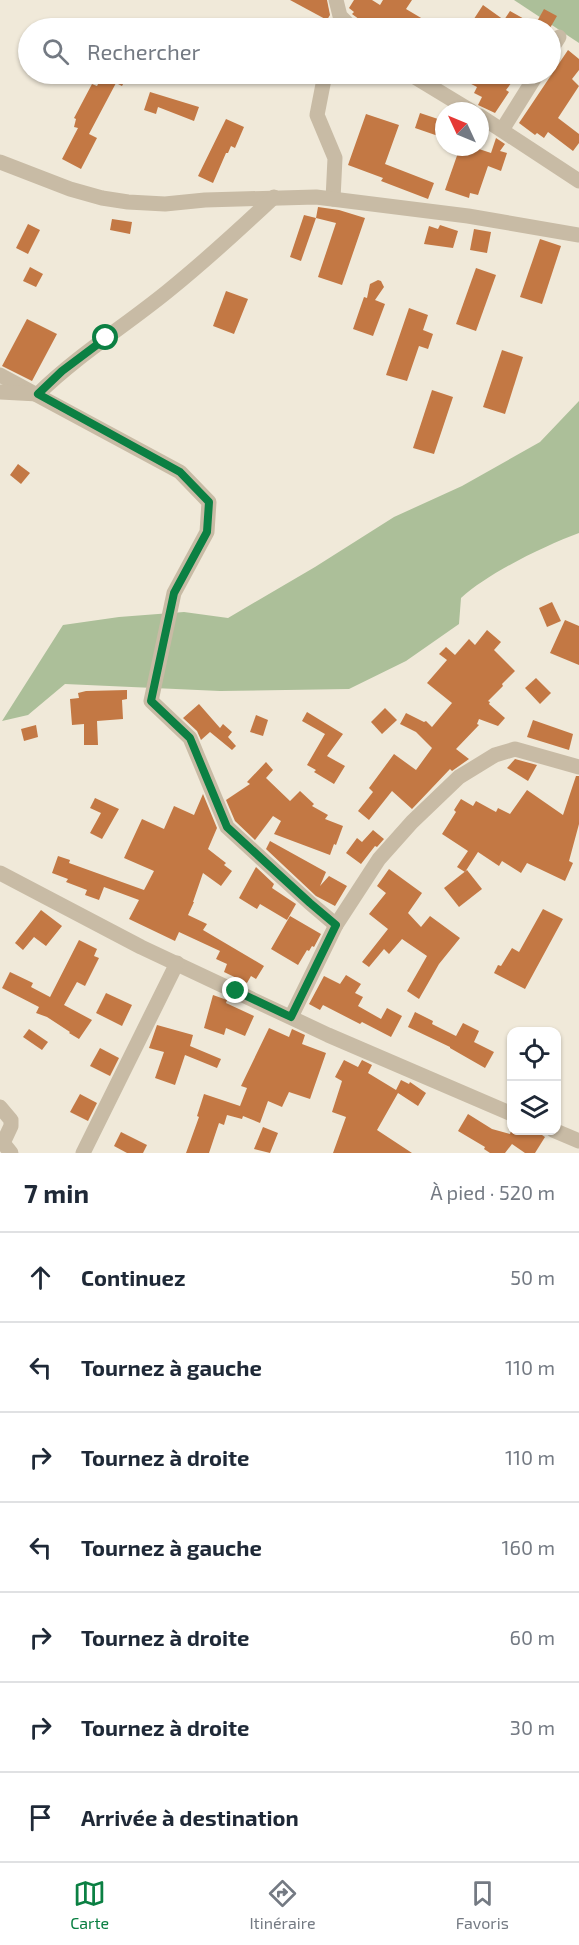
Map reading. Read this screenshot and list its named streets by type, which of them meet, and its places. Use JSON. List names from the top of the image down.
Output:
{
  "north": "top left",
  "page": {
    "search": "Rechercher",
    "heading": ["7 min", "À pied · 520 m"],
    "list": [
      ["Continuez", "50 m"],
      ["Tournez à gauche", "110 m"],
      ["Tournez à droite", "110 m"],
      ["Tournez à gauche", "160 m"],
      ["Tournez à droite", "60 m"],
      ["Tournez à droite", "30 m"],
      "Arrivée à destination"
    ],
    "nav": ["Carte", "Itinéraire", "Favoris"]
  }
}
